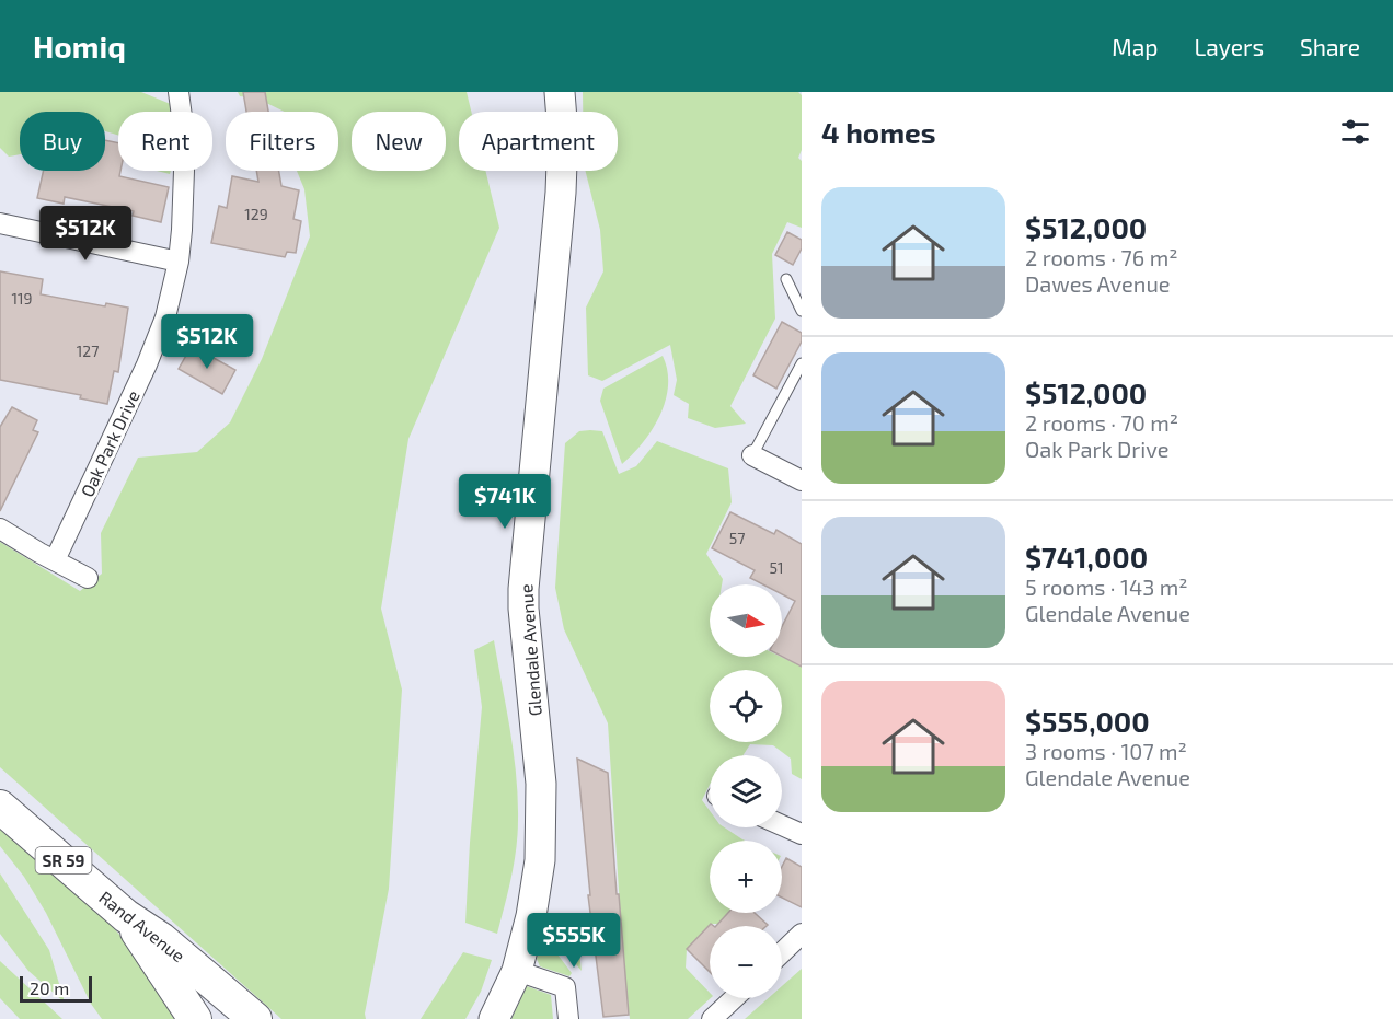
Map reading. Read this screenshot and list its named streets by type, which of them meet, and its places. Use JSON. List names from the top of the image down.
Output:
{
  "streets": {
    "main road": ["SR 59", "Rand Avenue"],
    "street": ["Oak Park Drive", "Glendale Avenue"]
  },
  "house_numbers": [
    "129",
    "119",
    "127",
    "57",
    "51"
  ],
  "scale_bar": "20 m",
  "north": "right",
  "page": {
    "header": "Homiq",
    "nav": ["Map", "Layers", "Share"],
    "heading": "4 homes",
    "chip": [
      "Buy",
      "Rent",
      "Filters",
      "New",
      "Apartment"
    ],
    "list": [
      {
        "name": "$512,000",
        "note": "2 rooms · 76 m² · Dawes Avenue"
      },
      {
        "name": "$512,000",
        "note": "2 rooms · 70 m² · Oak Park Drive"
      },
      {
        "name": "$741,000",
        "note": "5 rooms · 143 m² · Glendale Avenue"
      },
      {
        "name": "$555,000",
        "note": "3 rooms · 107 m² · Glendale Avenue"
      }
    ],
    "price": [
      "$512K",
      "$512K",
      "$741K",
      "$555K"
    ],
    "map_buttons": ["+", "−"],
    "scale": "20 m"
  }
}
